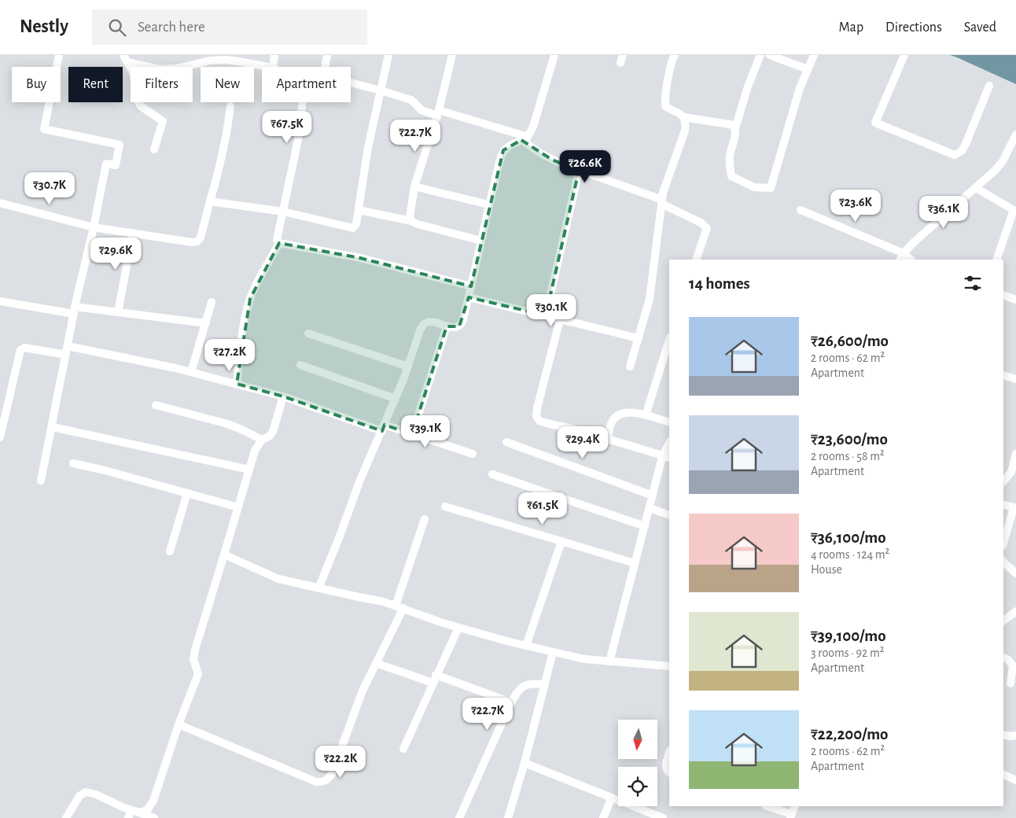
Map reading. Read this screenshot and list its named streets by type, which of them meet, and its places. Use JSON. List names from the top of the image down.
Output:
{
  "north": "bottom",
  "page": {
    "header": "Nestly",
    "search": "Search here",
    "nav": ["Map", "Directions", "Saved"],
    "chip": [
      "Buy",
      "Rent",
      "Filters",
      "New",
      "Apartment"
    ],
    "price": [
      "₹67.5K",
      "₹22.7K",
      "₹26.6K",
      "₹30.7K",
      "₹23.6K",
      "₹36.1K",
      "₹29.6K",
      "₹30.1K",
      "₹27.2K",
      "₹39.1K",
      "₹29.4K",
      "₹61.5K",
      "₹22.7K",
      "₹22.2K"
    ],
    "heading": "14 homes",
    "list": [
      {
        "name": "₹26,600/mo",
        "note": "2 rooms · 62 m² · Apartment"
      },
      {
        "name": "₹23,600/mo",
        "note": "2 rooms · 58 m² · Apartment"
      },
      {
        "name": "₹36,100/mo",
        "note": "4 rooms · 124 m² · House"
      },
      {
        "name": "₹39,100/mo",
        "note": "3 rooms · 92 m² · Apartment"
      },
      {
        "name": "₹22,200/mo",
        "note": "2 rooms · 62 m² · Apartment"
      }
    ]
  }
}
